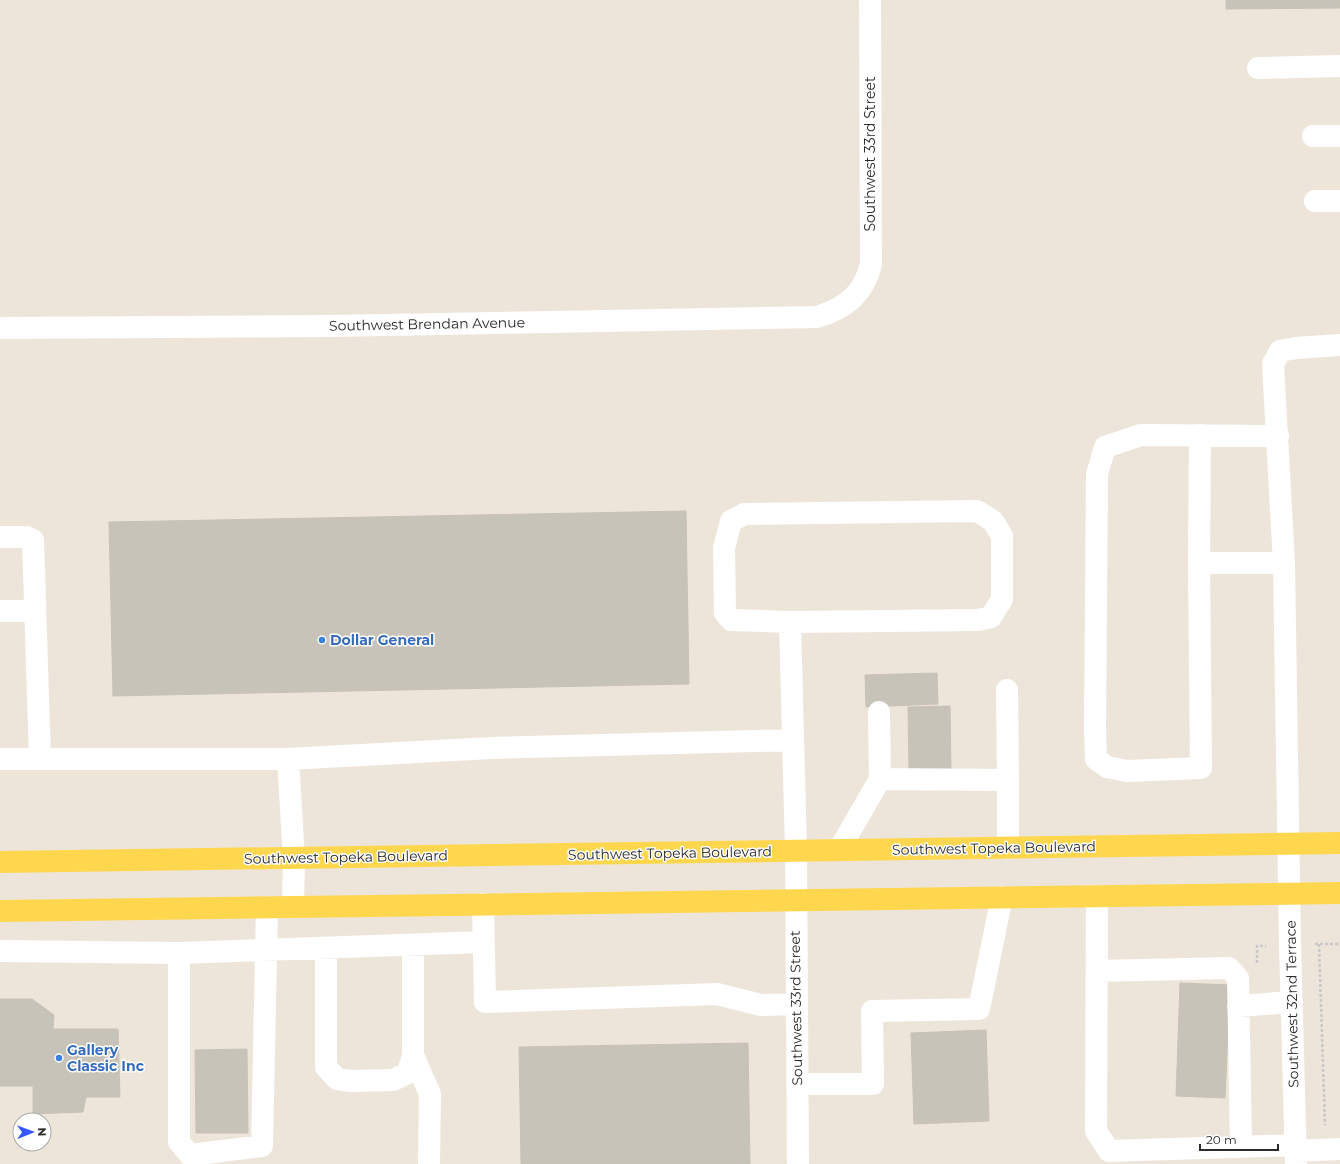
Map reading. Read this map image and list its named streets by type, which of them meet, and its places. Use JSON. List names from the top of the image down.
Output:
{
  "streets": {
    "main road": ["Southwest Topeka Boulevard"],
    "street": ["Southwest 33rd Street", "Southwest Brendan Avenue", "Southwest 32nd Terrace"]
  },
  "crossings": [
    ["Southwest 33rd Street", "Southwest Brendan Avenue"],
    ["Southwest 33rd Street", "Southwest Topeka Boulevard"],
    ["Southwest Topeka Boulevard", "Southwest 32nd Terrace"]
  ],
  "places": ["Dollar General", "Gallery Classic Inc"],
  "scale_bar": "20 m",
  "north": "right"
}
